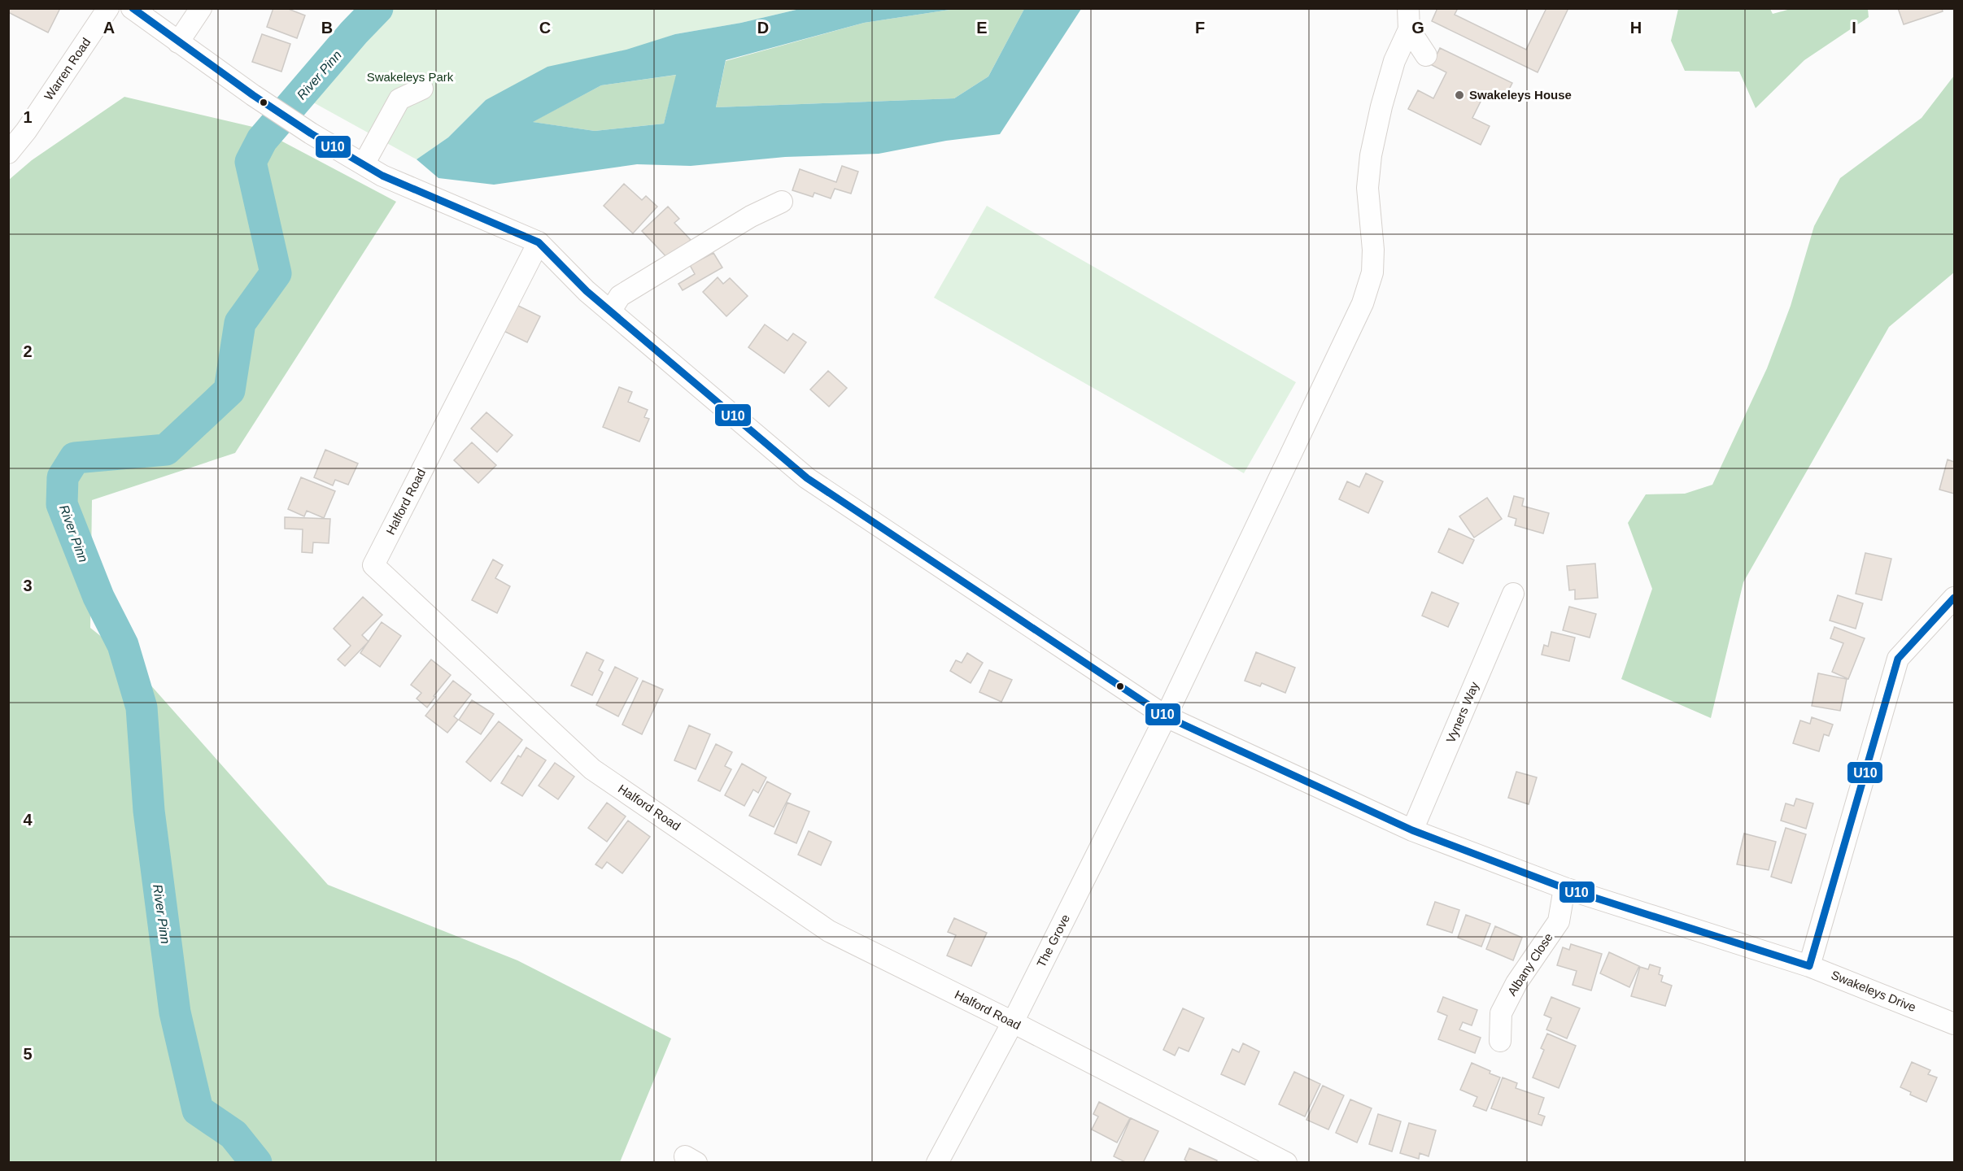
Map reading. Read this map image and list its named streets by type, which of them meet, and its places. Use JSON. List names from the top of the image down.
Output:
{
  "streets": {
    "street": [
      "Warren Road",
      "Halford Road",
      "Vyners Way",
      "The Grove",
      "Albany Close",
      "Swakeleys Drive"
    ]
  },
  "crossings": [
    ["Halford Road", "The Grove"],
    ["Halford Road", "Swakeleys Drive"],
    ["Vyners Way", "Swakeleys Drive"],
    ["The Grove", "Swakeleys Drive"],
    ["Albany Close", "Swakeleys Drive"]
  ],
  "water": ["River Pinn"],
  "parks": ["Swakeleys Park"],
  "places": ["Swakeleys House"],
  "lines": ["transit line U10"],
  "grid": {
    "columns": [
      "A",
      "B",
      "C",
      "D",
      "E",
      "F",
      "G",
      "H",
      "I"
    ],
    "rows": [
      "1",
      "2",
      "3",
      "4",
      "5"
    ]
  }
}
